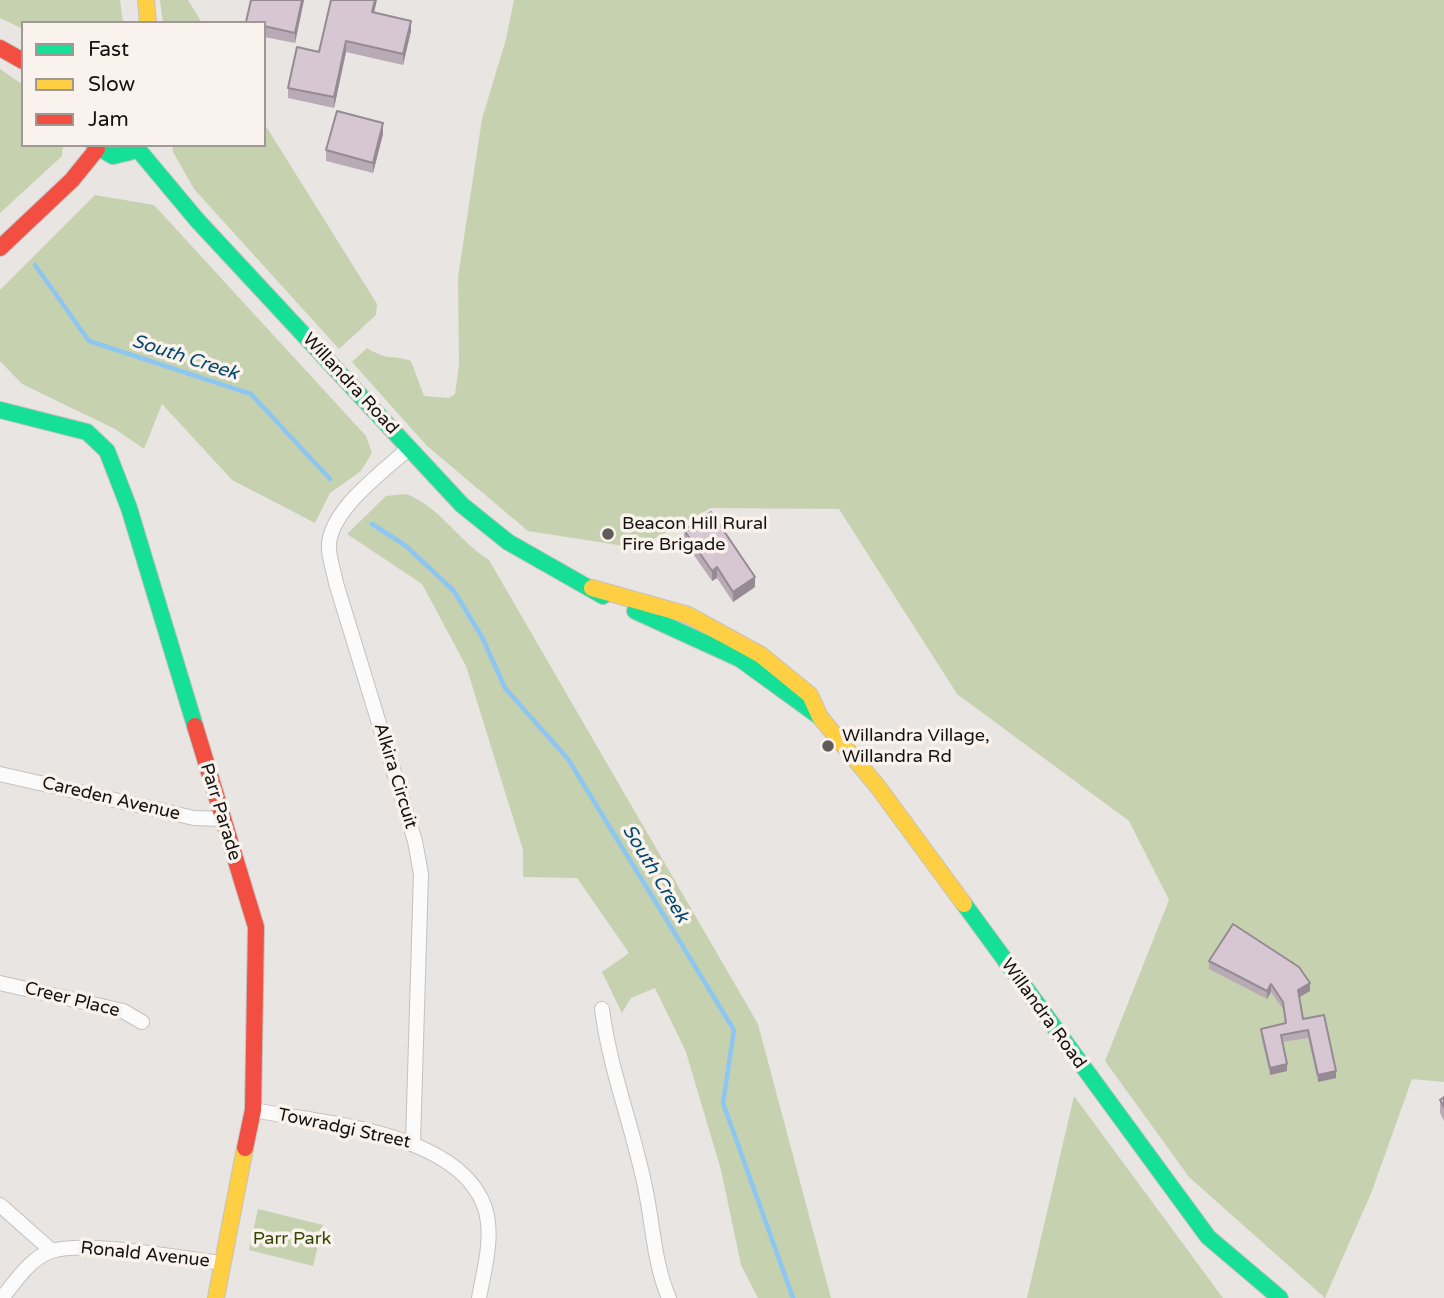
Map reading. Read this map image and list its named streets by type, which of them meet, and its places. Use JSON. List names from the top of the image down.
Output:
{
  "streets": {
    "main road": ["Willandra Road", "Parr Parade"],
    "street": [
      "Alkira Circuit",
      "Careden Avenue",
      "Creer Place",
      "Towradgi Street",
      "Ronald Avenue"
    ]
  },
  "crossings": [
    ["Willandra Road", "Alkira Circuit"],
    ["Alkira Circuit", "Towradgi Street"],
    ["Careden Avenue", "Parr Parade"],
    ["Parr Parade", "Towradgi Street"],
    ["Parr Parade", "Ronald Avenue"]
  ],
  "water": ["South Creek"],
  "parks": ["Parr Park"],
  "places": ["Beacon Hill Rural Fire Brigade", "Willandra Village, Willandra Rd"],
  "legend": ["Fast", "Slow", "Jam"]
}
